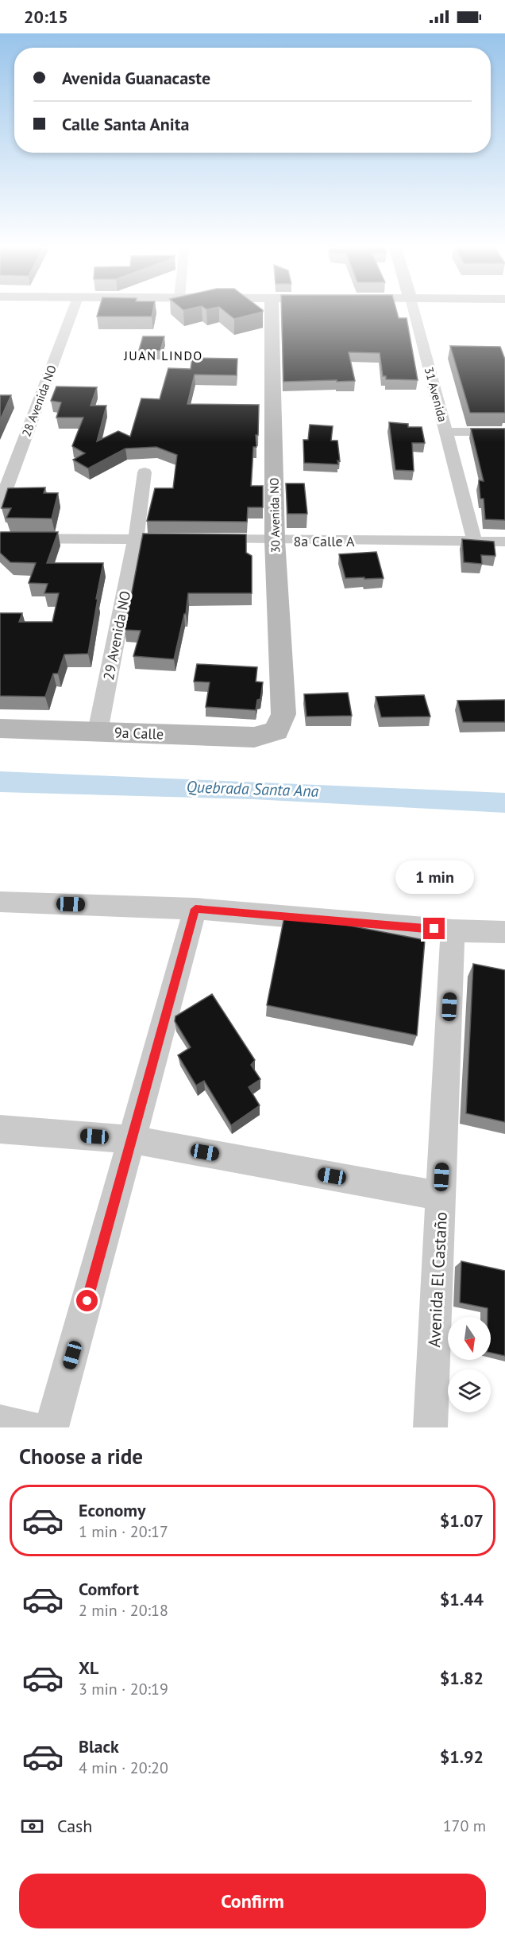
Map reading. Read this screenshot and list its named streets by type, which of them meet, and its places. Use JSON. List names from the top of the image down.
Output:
{
  "streets": {
    "street": [
      "31 Avenida",
      "28 Avenida NO",
      "30 Avenida NO",
      "8a Calle A",
      "29 Avenida NO",
      "9a Calle",
      "Avenida El Castaño"
    ]
  },
  "crossings": [
    ["31 Avenida", "8a Calle A"],
    ["30 Avenida NO", "8a Calle A"],
    ["30 Avenida NO", "9a Calle"],
    ["29 Avenida NO", "9a Calle"]
  ],
  "districts": ["JUAN LINDO"],
  "water": ["Quebrada Santa Ana"],
  "north": "bottom",
  "page": {
    "status": "20:15",
    "banner": ["Avenida Guanacaste", "Calle Santa Anita"],
    "bubble": "1 min",
    "heading": "Choose a ride",
    "list": [
      {
        "name": "Economy",
        "note": "1 min · 20:17",
        "value": "$1.07"
      },
      {
        "name": "Comfort",
        "note": "2 min · 20:18",
        "value": "$1.44"
      },
      {
        "name": "XL",
        "note": "3 min · 20:19",
        "value": "$1.82"
      },
      {
        "name": "Black",
        "note": "4 min · 20:20",
        "value": "$1.92"
      }
    ],
    "pay": ["Cash", "170 m"],
    "buttons": "Confirm"
  }
}
